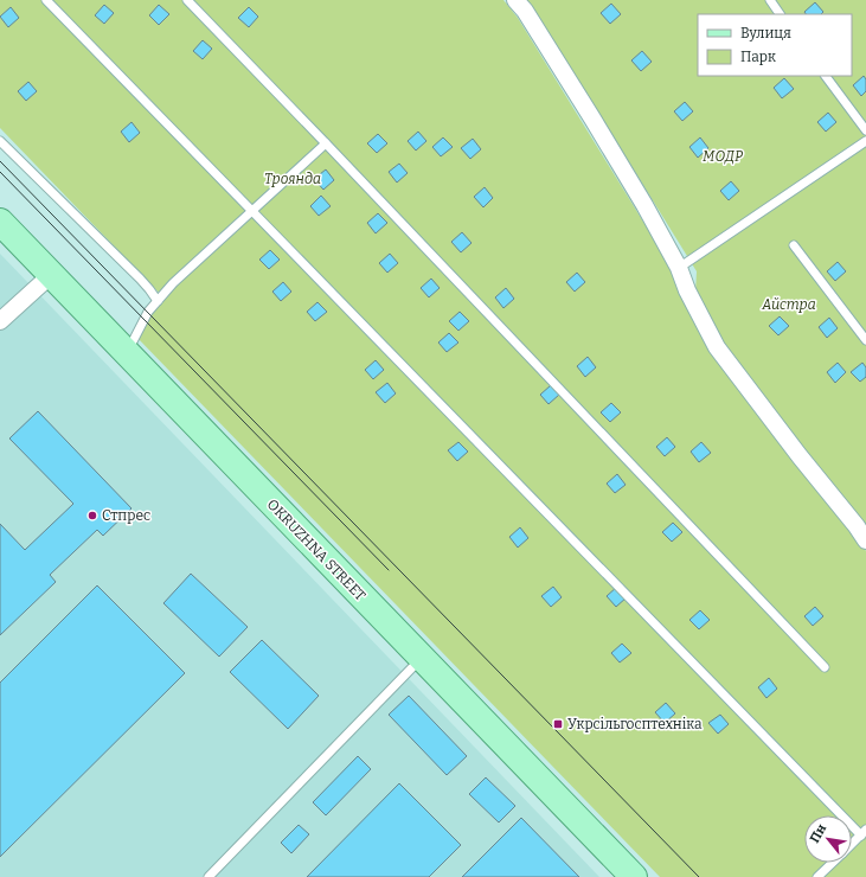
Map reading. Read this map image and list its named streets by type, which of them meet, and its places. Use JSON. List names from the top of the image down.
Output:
{
  "streets": {
    "main road": ["OKRUZHNA STREET"]
  },
  "parks": ["МОДР", "Троянда", "Айстра"],
  "places": {
    "other": ["Стпрес"],
    "transit": ["Укрсільгосптехніка"]
  },
  "legend": ["Вулиця", "Парк"],
  "north": "top left"
}
